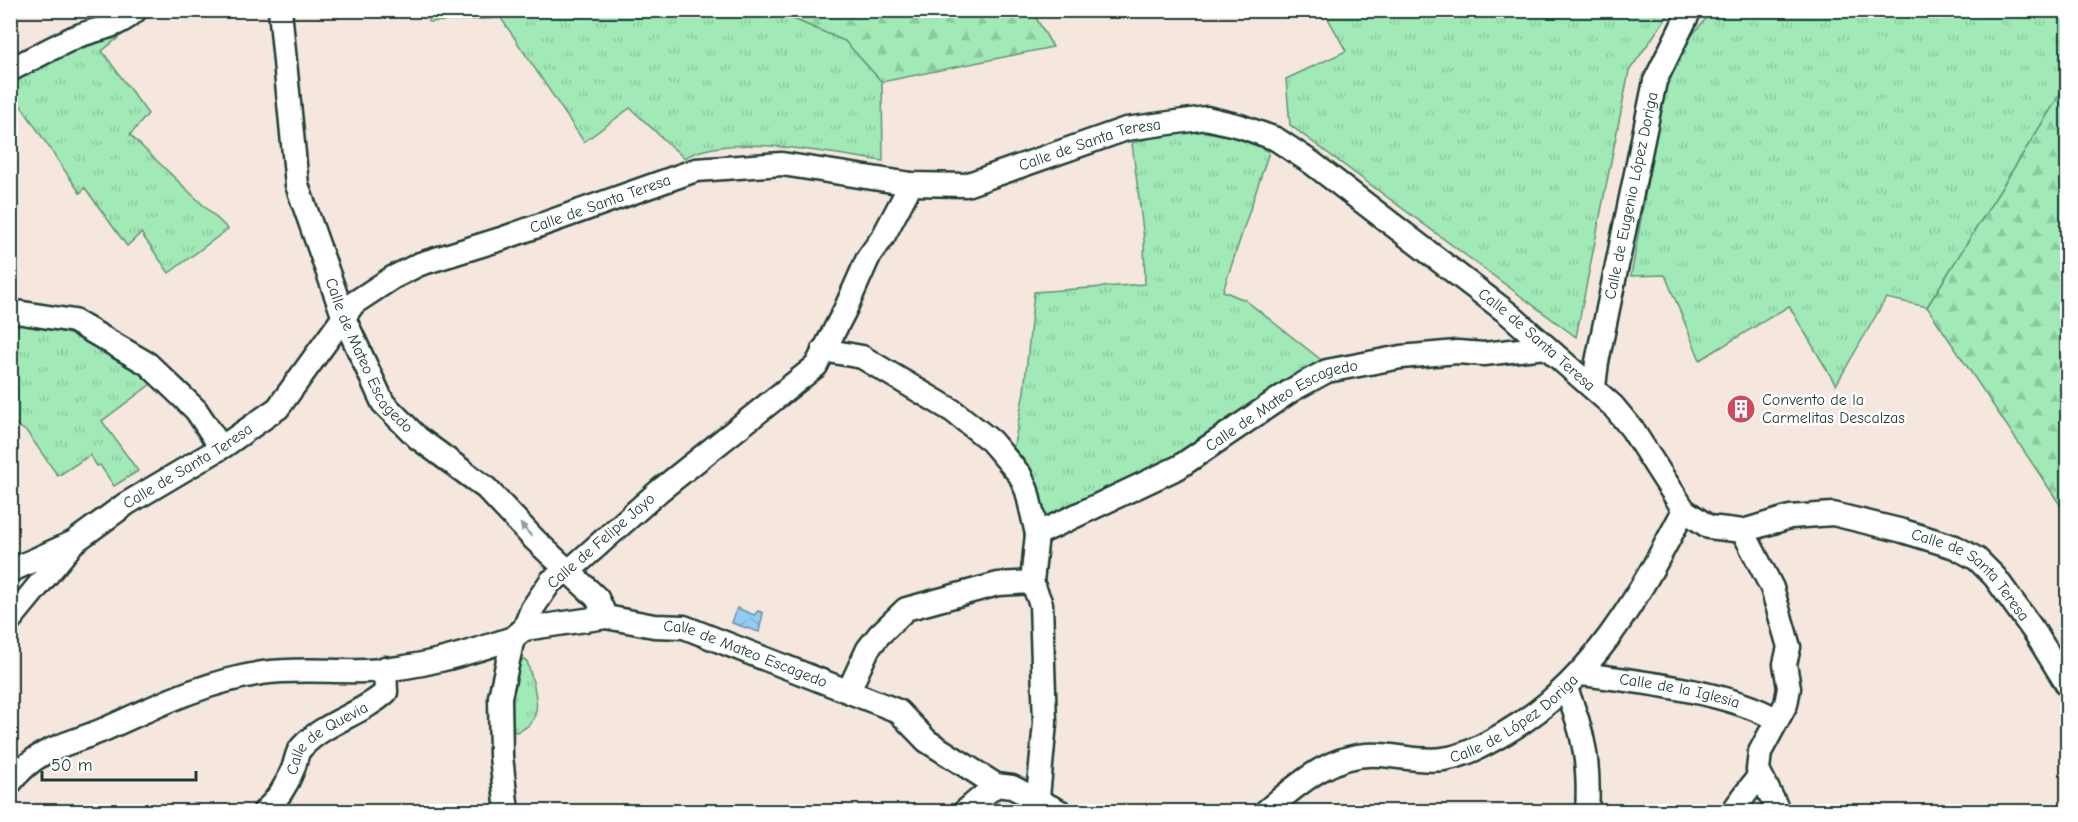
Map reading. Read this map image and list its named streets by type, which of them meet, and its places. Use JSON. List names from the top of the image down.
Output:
{
  "streets": {
    "street": [
      "Calle de Santa Teresa",
      "Calle de Eugenio López Doriga",
      "Calle de Mateo Escagedo",
      "Calle de Felipe Jayo",
      "Calle de la Iglesia",
      "Calle de López Doriga",
      "Calle de Quevia"
    ]
  },
  "crossings": [
    ["Calle de Santa Teresa", "Calle de Eugenio López Doriga"],
    ["Calle de Santa Teresa", "Calle de Mateo Escagedo"],
    ["Calle de Santa Teresa", "Calle de Felipe Jayo"],
    ["Calle de Santa Teresa", "Calle de López Doriga"],
    ["Calle de Mateo Escagedo", "Calle de Felipe Jayo"],
    ["Calle de la Iglesia", "Calle de López Doriga"]
  ],
  "places": {
    "building": ["Convento de la Carmelitas Descalzas"]
  },
  "scale_bar": "50 m"
}
